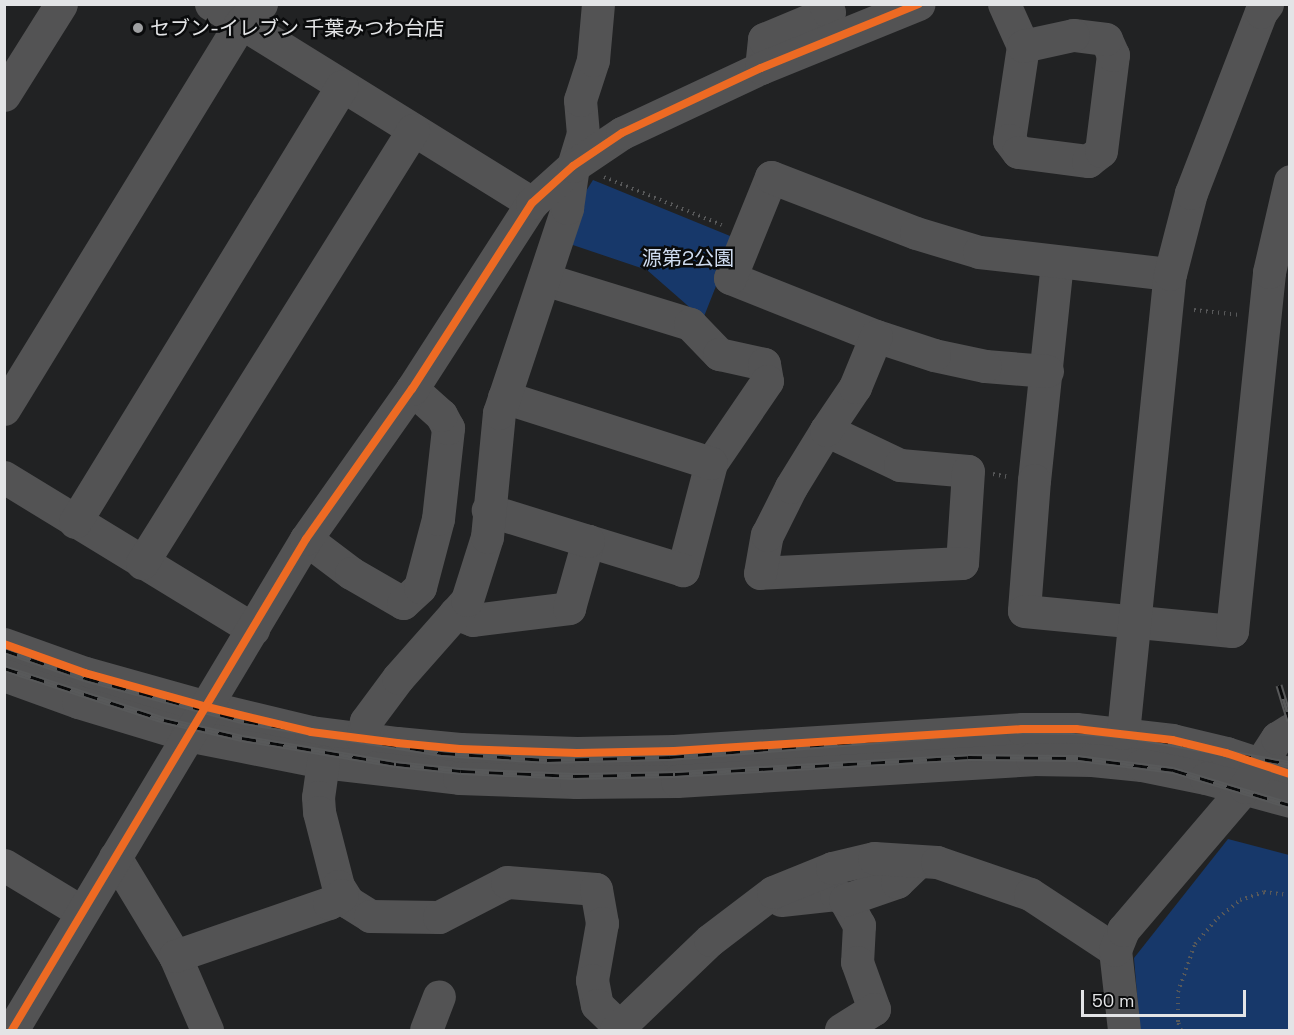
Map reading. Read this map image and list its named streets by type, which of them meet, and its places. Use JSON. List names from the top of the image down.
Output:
{
  "parks": ["源第2公園"],
  "places": ["セブン-イレブン 千葉みつわ台店"],
  "scale_bar": "50 m"
}
